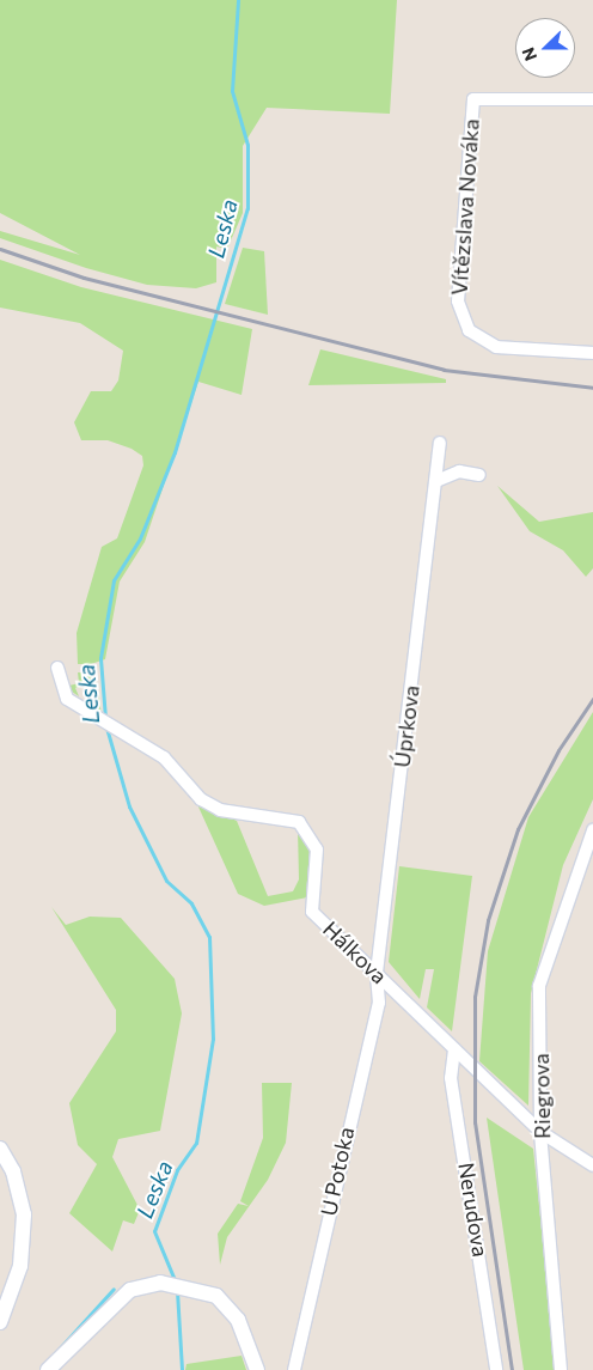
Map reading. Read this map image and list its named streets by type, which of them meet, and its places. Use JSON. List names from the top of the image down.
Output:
{
  "streets": {
    "street": [
      "Vítězslava Nováka",
      "Úprkova",
      "Hálkova",
      "Riegrova",
      "U Potoka",
      "Nerudova"
    ]
  },
  "crossings": [
    ["Úprkova", "Hálkova"],
    ["Úprkova", "U Potoka"],
    ["Hálkova", "Riegrova"],
    ["Hálkova", "U Potoka"],
    ["Hálkova", "Nerudova"]
  ],
  "water": ["Leska"],
  "north": "left"
}
